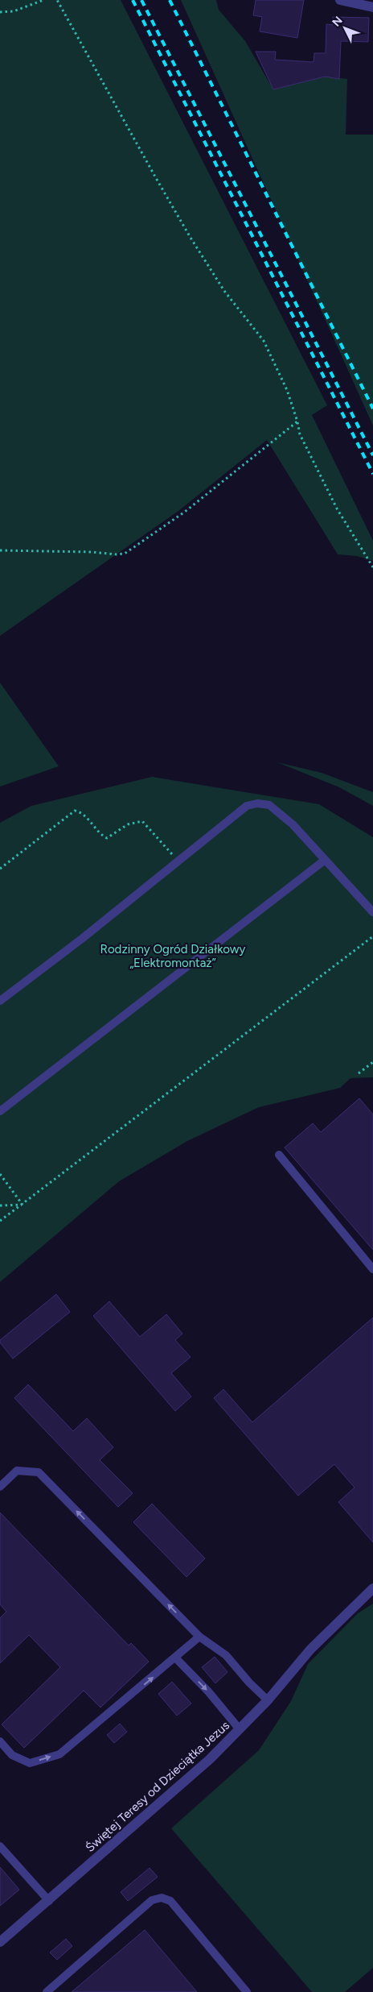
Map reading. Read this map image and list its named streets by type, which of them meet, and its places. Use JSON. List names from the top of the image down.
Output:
{
  "streets": {
    "street": ["Świętej Teresy od Dzieciątka Jezus"]
  },
  "parks": ["Rodzinny Ogród Działkowy „Elektromontaż”"],
  "north": "top left"
}
